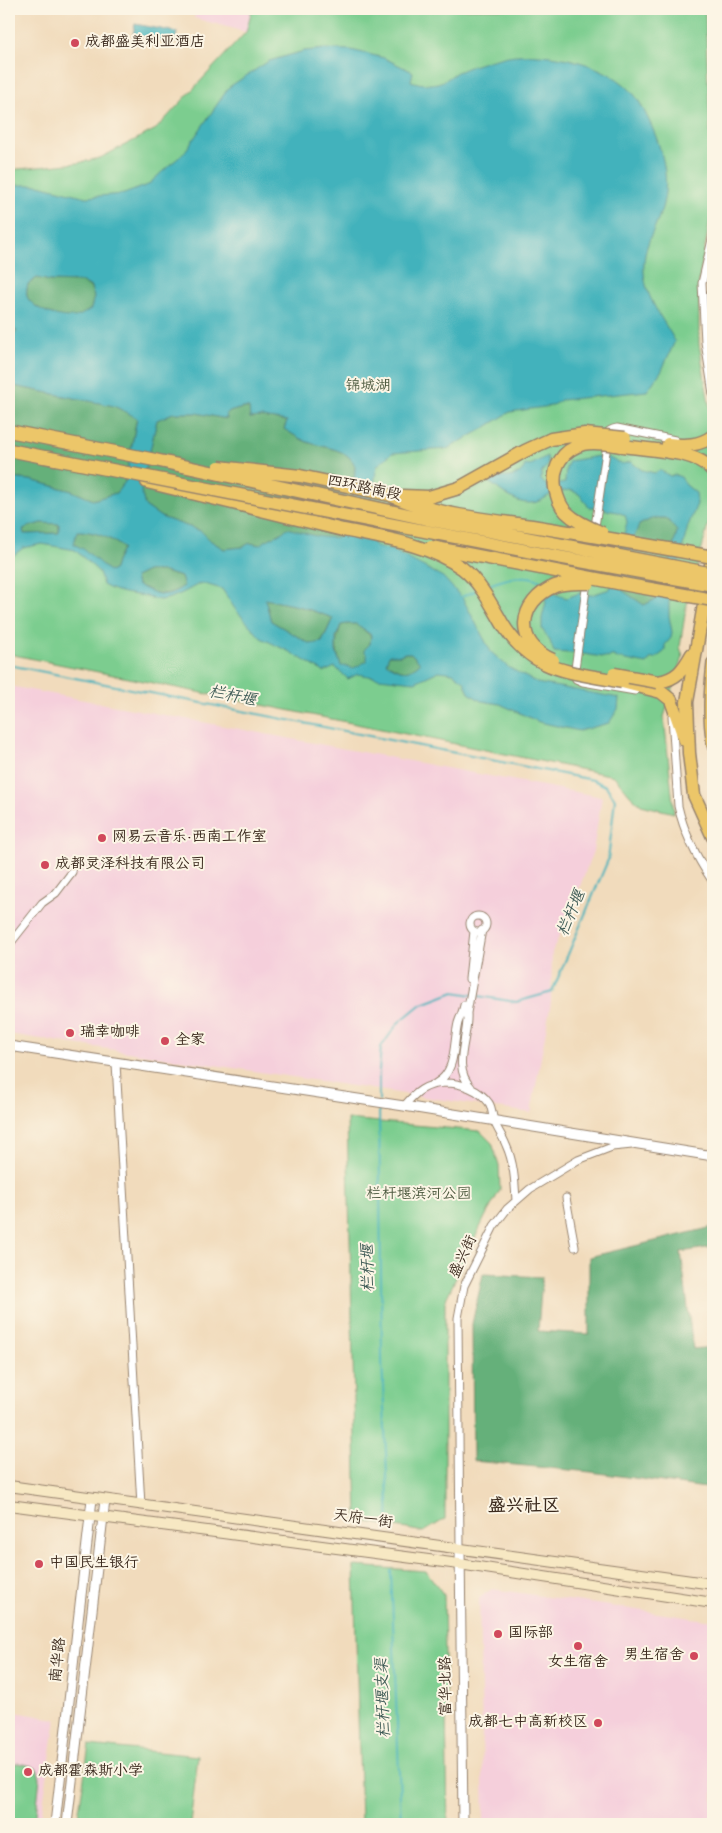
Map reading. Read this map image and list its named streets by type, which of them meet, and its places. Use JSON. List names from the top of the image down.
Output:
{
  "streets": {
    "highway": ["四环路南段"],
    "main road": ["天府一街"],
    "street": ["盛兴街", "南华路", "富华北路"]
  },
  "crossings": [
    ["盛兴街", "天府一街"],
    ["盛兴街", "富华北路"],
    ["天府一街", "南华路"],
    ["天府一街", "富华北路"]
  ],
  "districts": ["盛兴社区"],
  "water": ["栏杆堰", "栏杆堰支渠"],
  "parks": ["锦城湖", "栏杆堰滨河公园"],
  "places": [
    "成都盛美利亚酒店",
    "网易云音乐·西南工作室",
    "成都灵泽科技有限公司",
    "瑞幸咖啡",
    "全家",
    "中国民生银行",
    "国际部",
    "女生宿舍",
    "男生宿舍",
    "成都七中高新校区",
    "成都霍森斯小学"
  ]
}
